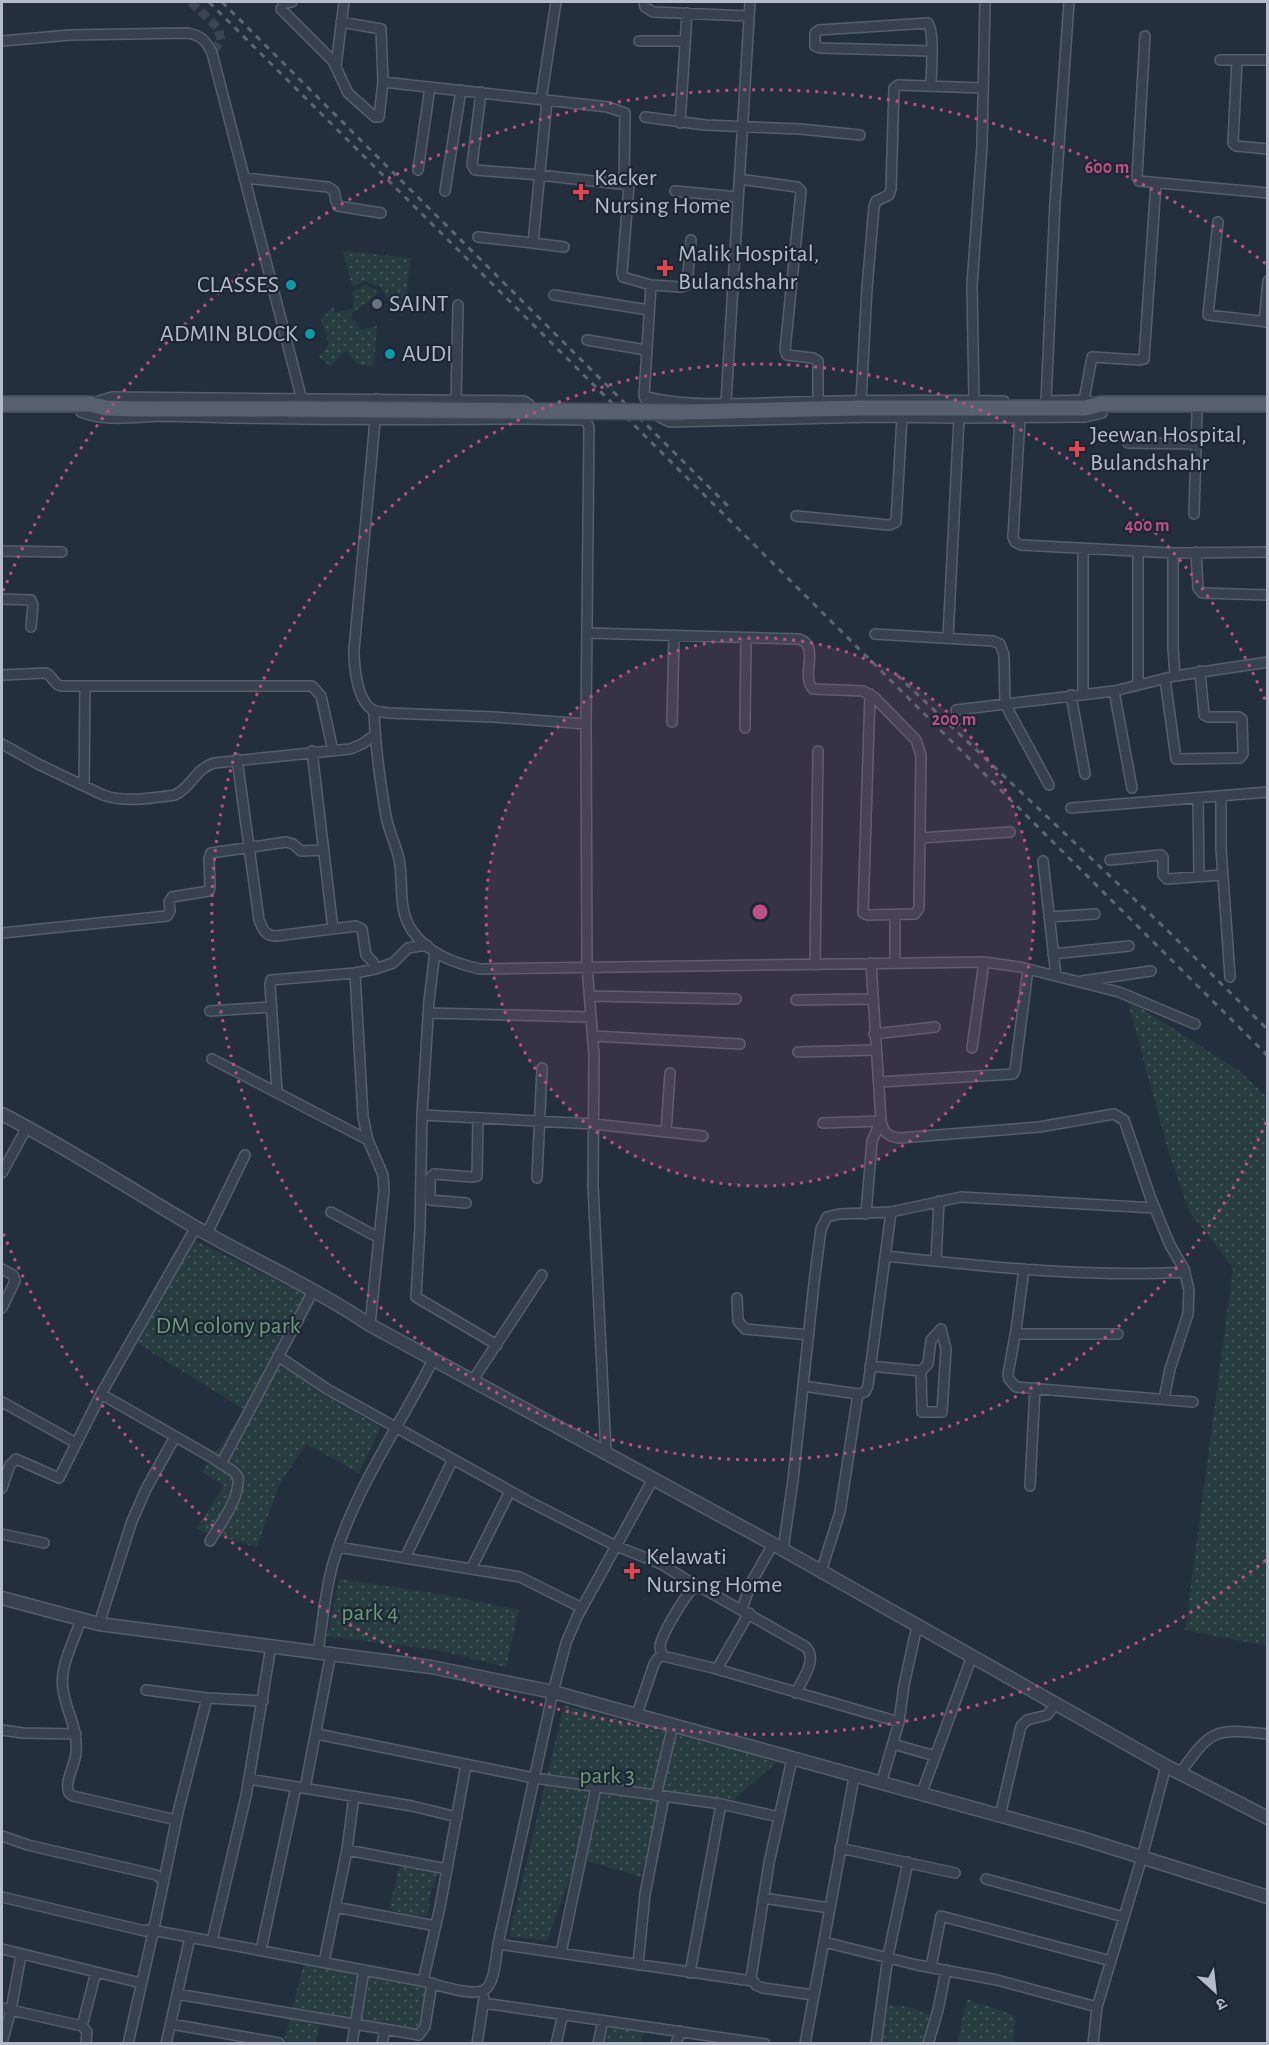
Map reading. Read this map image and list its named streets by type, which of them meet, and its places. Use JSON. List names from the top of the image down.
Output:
{
  "parks": ["DM colony park", "park 4", "park 3"],
  "places": {
    "health": [
      "Kacker Nursing Home",
      "Malik Hospital, Bulandshahr",
      "Jeewan Hospital, Bulandshahr",
      "Kelawati Nursing Home"
    ],
    "other": [
      "CLASSES",
      "SAINT",
      "ADMIN BLOCK",
      "AUDI"
    ]
  },
  "north": "bottom right",
  "rings": ["600 m", "400 m", "200 m"]
}
